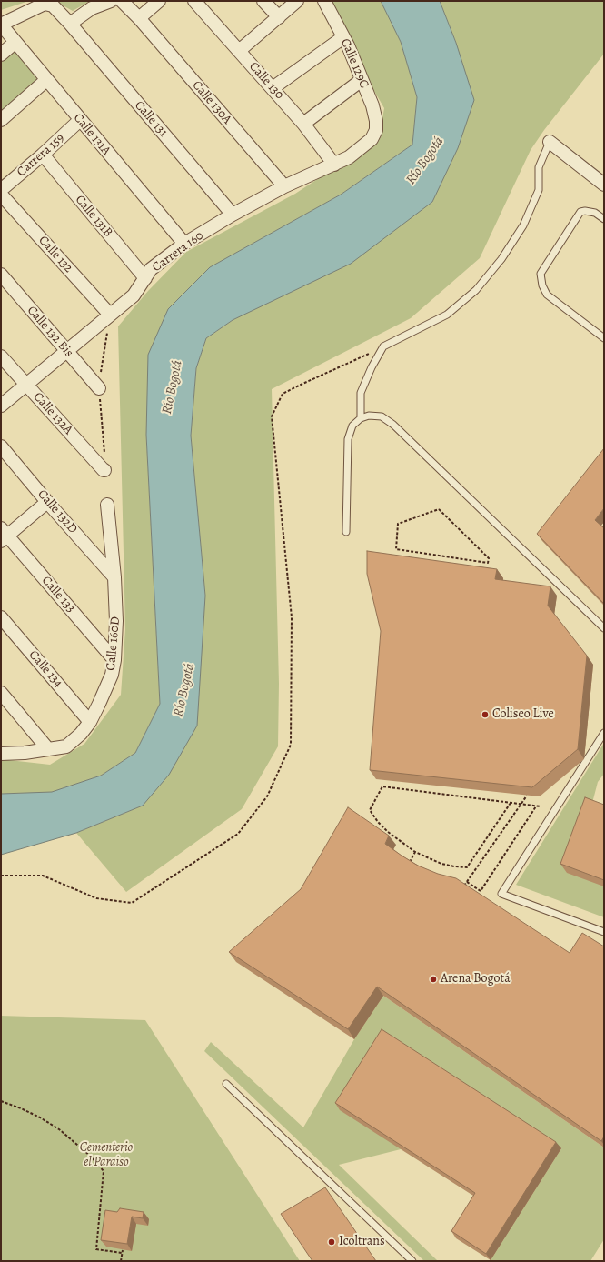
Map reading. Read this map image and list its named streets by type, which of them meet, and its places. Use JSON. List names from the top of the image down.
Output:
{
  "streets": {
    "street": [
      "Calle 129C",
      "Calle 130",
      "Calle 130A",
      "Calle 131",
      "Calle 131A",
      "Carrera 159",
      "Calle 131B",
      "Carrera 160",
      "Calle 132",
      "Calle 132 Bis",
      "Calle 132A",
      "Calle 132D",
      "Calle 133",
      "Calle 160D",
      "Calle 134"
    ]
  },
  "crossings": [
    ["Calle 129C", "Carrera 160"],
    ["Calle 130", "Carrera 160"],
    ["Calle 130A", "Carrera 160"],
    ["Calle 131", "Calle 131A"],
    ["Calle 131", "Carrera 160"],
    ["Calle 131A", "Carrera 159"],
    ["Calle 131A", "Carrera 160"],
    ["Carrera 159", "Calle 131B"],
    ["Calle 131B", "Carrera 160"],
    ["Carrera 160", "Calle 132"],
    ["Carrera 160", "Calle 132 Bis"],
    ["Carrera 160", "Calle 132A"],
    ["Calle 132D", "Calle 160D"],
    ["Calle 133", "Calle 160D"],
    ["Calle 160D", "Calle 134"]
  ],
  "water": ["Río Bogotá"],
  "parks": ["Cementerio el Paraiso"],
  "places": ["Coliseo Live", "Arena Bogotá", "Icoltrans"]
}
